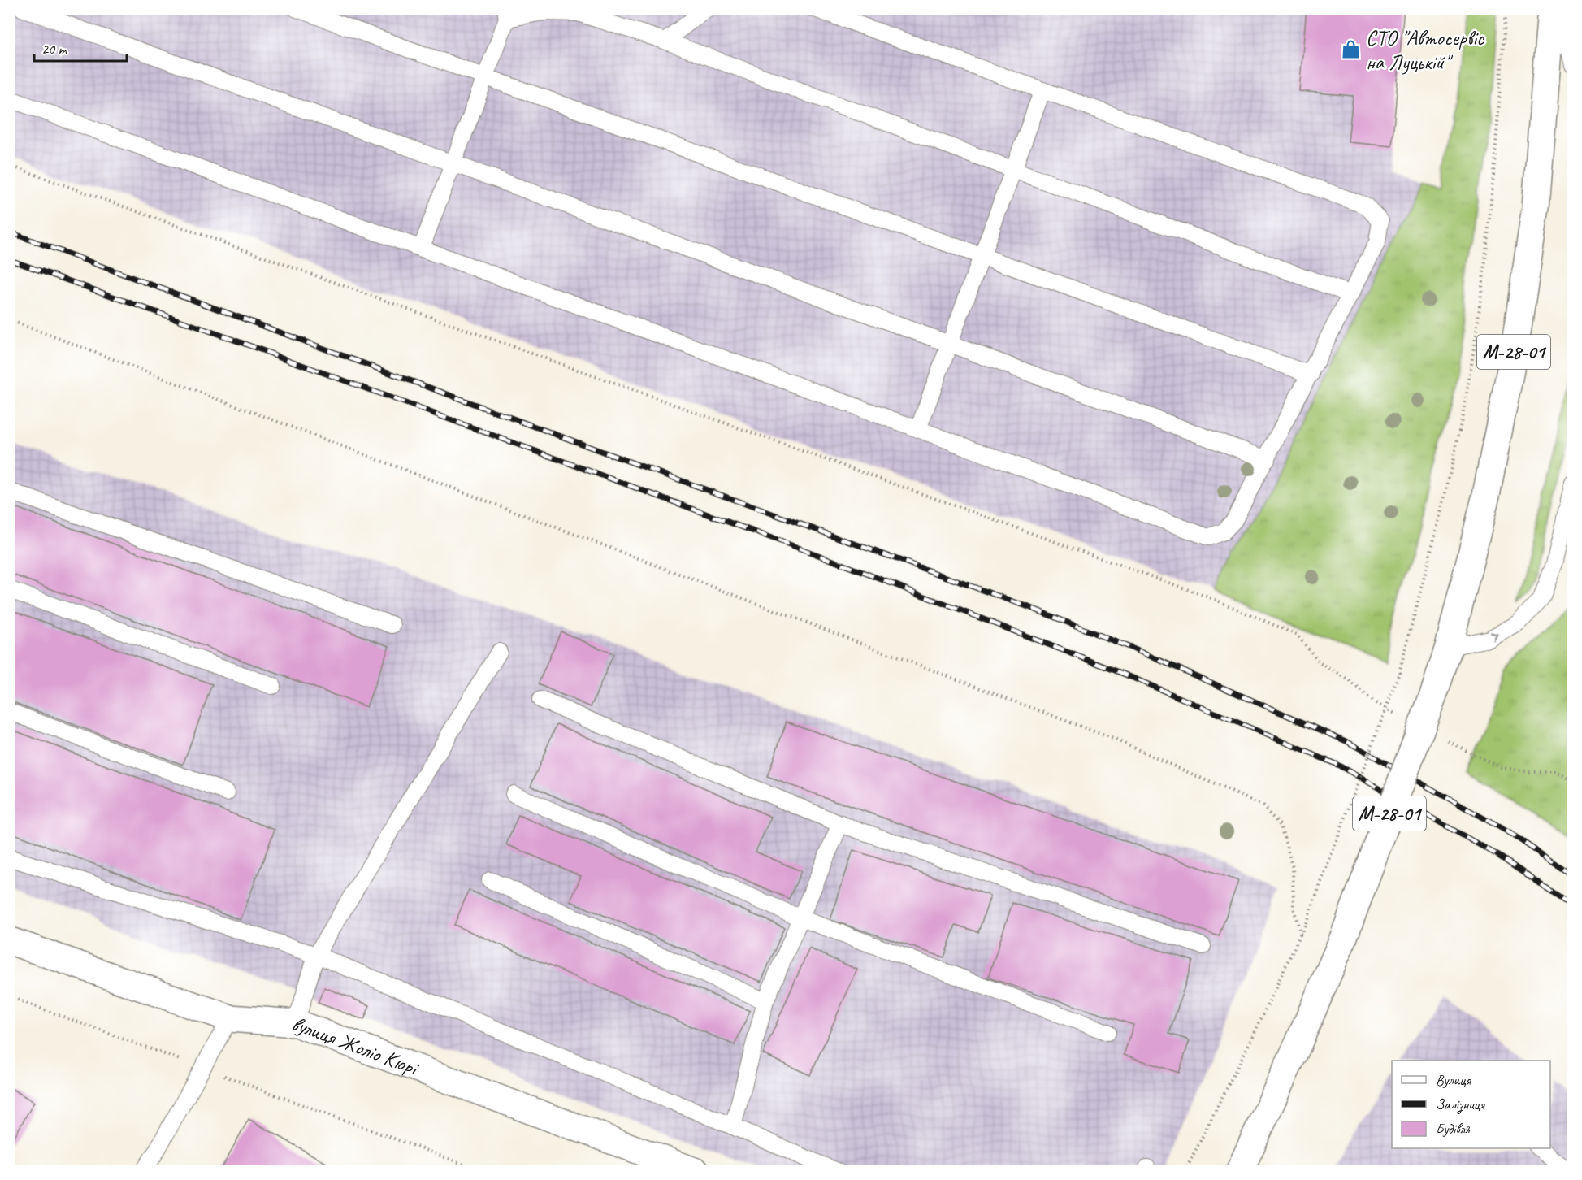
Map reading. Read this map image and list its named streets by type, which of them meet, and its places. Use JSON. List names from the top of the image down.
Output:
{
  "streets": {
    "main road": ["М-28-01", "вулиця Жоліо Кюрі"]
  },
  "places": {
    "shop": ["СТО \"Автосервіс на Луцькій\""]
  },
  "legend": ["Вулиця", "Залізниця", "Будівля"],
  "scale_bar": "20 m"
}
